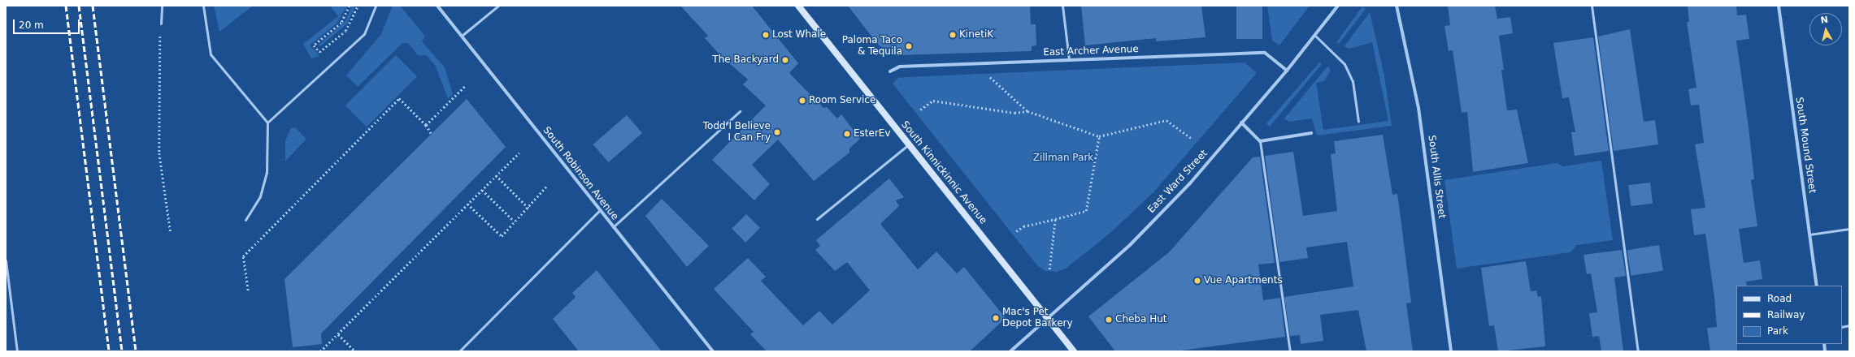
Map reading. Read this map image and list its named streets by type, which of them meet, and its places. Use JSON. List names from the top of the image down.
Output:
{
  "streets": {
    "main road": ["South Kinnickinnic Avenue"],
    "street": [
      "East Archer Avenue",
      "South Mound Street",
      "South Robinson Avenue",
      "South Allis Street",
      "East Ward Street"
    ]
  },
  "crossings": [
    ["East Archer Avenue", "East Ward Street"],
    ["South Kinnickinnic Avenue", "East Ward Street"]
  ],
  "parks": ["Zillman Park"],
  "places": [
    "Lost Whale",
    "KinetiK",
    "Paloma Taco & Tequila",
    "The Backyard",
    "Room Service",
    "Todd I Believe I Can Fry",
    "EsterEv",
    "Vue Apartments",
    "Mac's Pet Depot Barkery",
    "Cheba Hut"
  ],
  "legend": ["Road", "Railway", "Park"],
  "scale_bar": "20 m",
  "north": "top"
}
